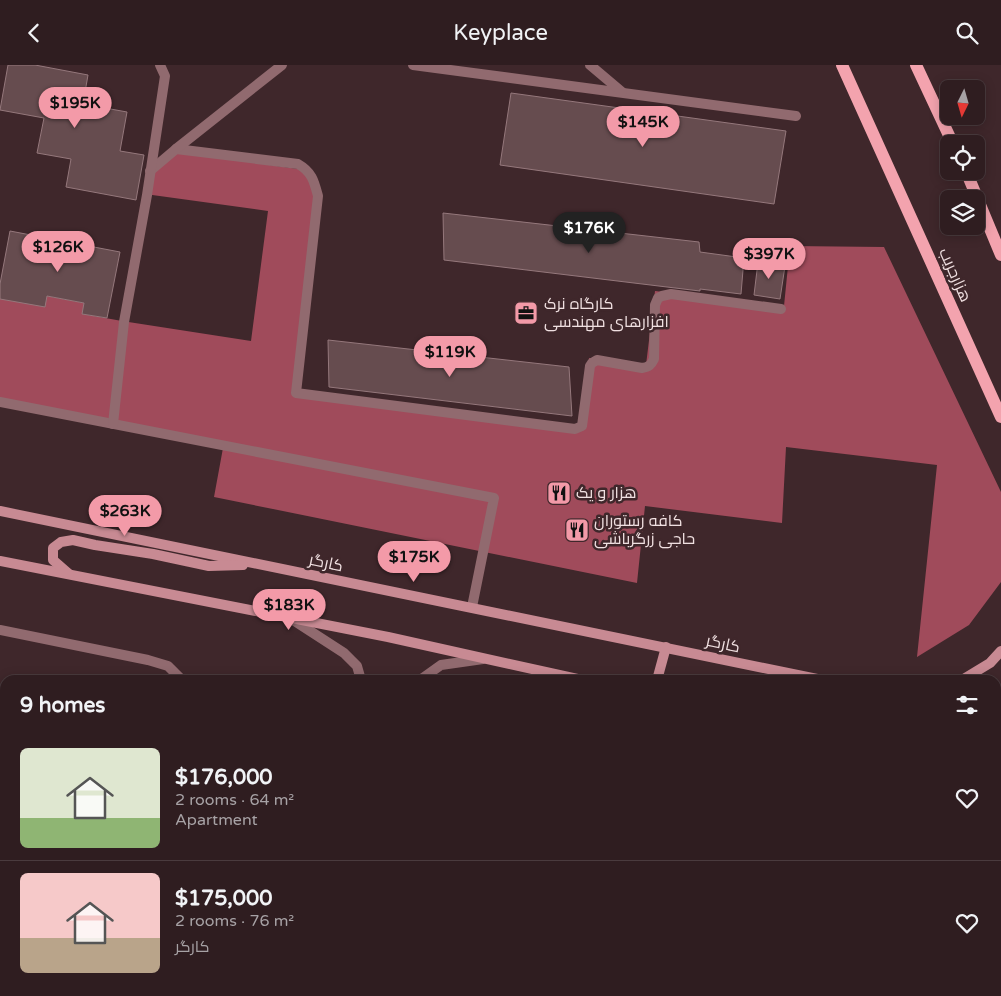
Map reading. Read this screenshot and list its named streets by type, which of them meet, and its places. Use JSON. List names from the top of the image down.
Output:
{
  "streets": {
    "main road": ["هزارجریب", "کارگر"]
  },
  "places": {
    "office": ["کارگاه نرک افزارهای مهندسی"],
    "restaurant": ["هزار و یک", "کافه رستوران حاجی زرگرباشی"]
  },
  "north": "bottom",
  "page": {
    "header": "Keyplace",
    "price": [
      "$195K",
      "$145K",
      "$176K",
      "$126K",
      "$397K",
      "$119K",
      "$263K",
      "$175K",
      "$183K"
    ],
    "heading": "9 homes",
    "list": [
      {
        "name": "$176,000",
        "note": "2 rooms · 64 m² · Apartment"
      },
      {
        "name": "$175,000",
        "note": "2 rooms · 76 m² · کارگر"
      }
    ]
  }
}
